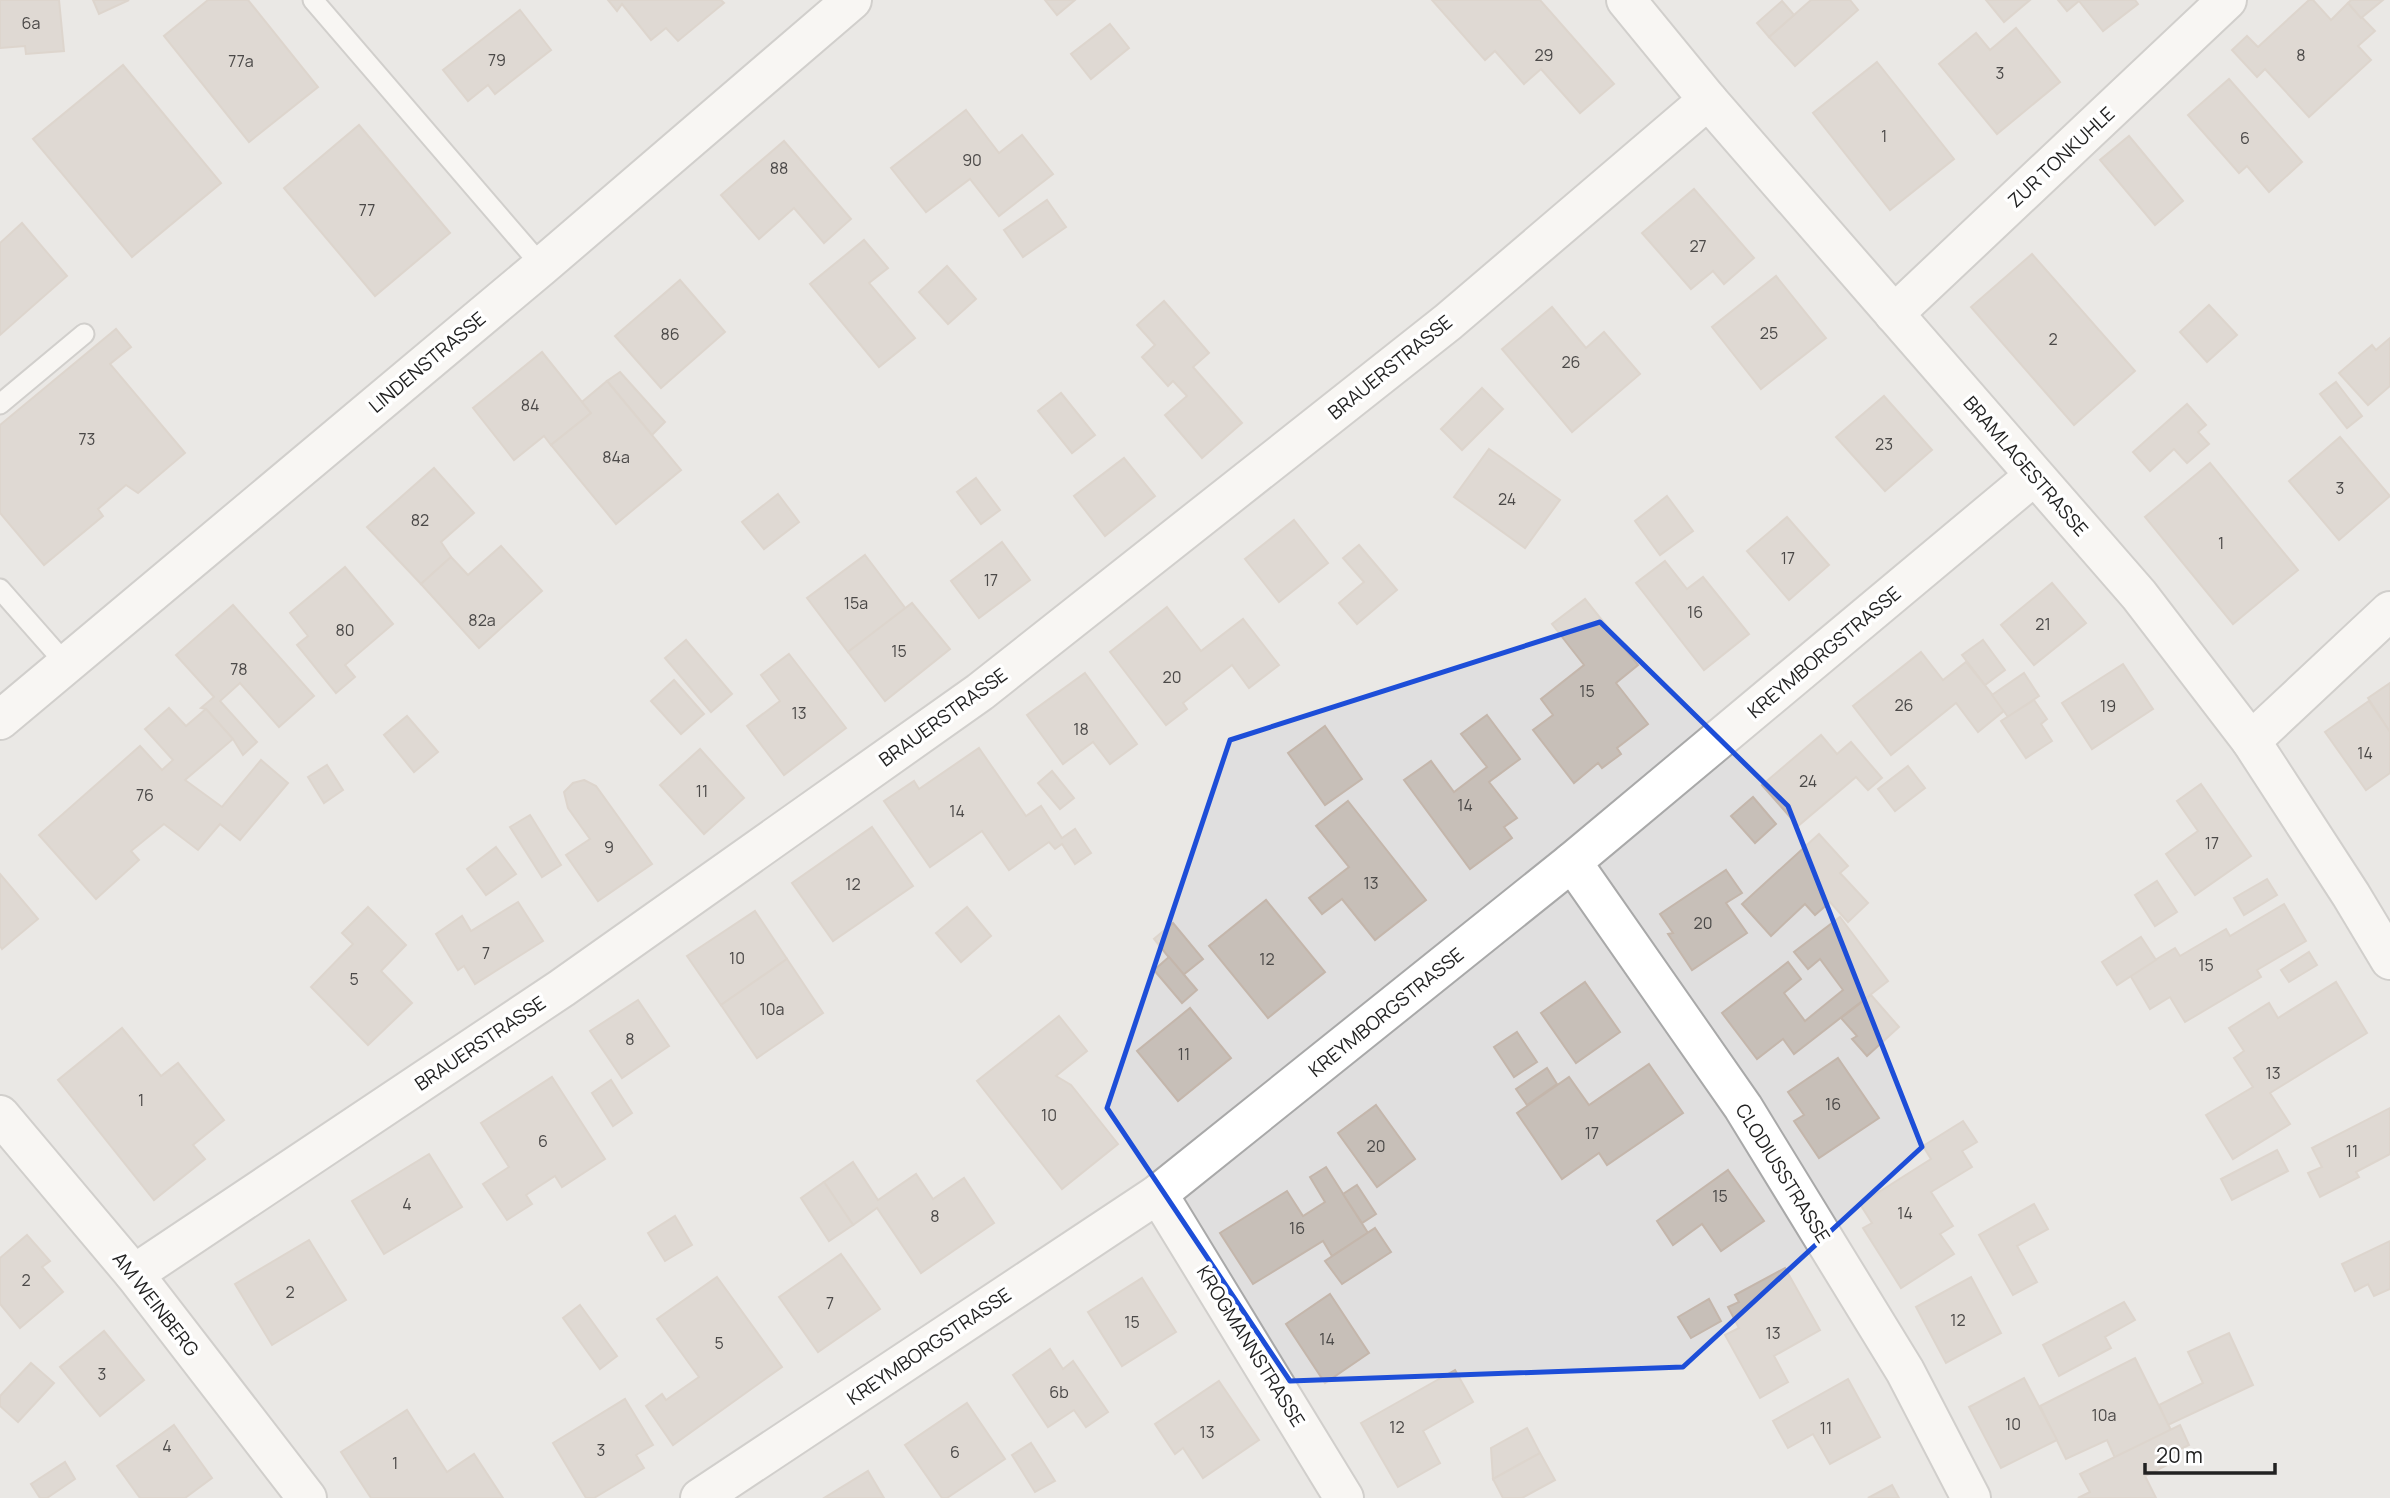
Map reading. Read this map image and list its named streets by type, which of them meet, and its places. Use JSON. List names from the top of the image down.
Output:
{
  "streets": {
    "street": [
      "ZUR TONKUHLE",
      "LINDENSTRASSE",
      "BRAUERSTRASSE",
      "BRAMLAGESTRASSE",
      "KREYMBORGSTRASSE",
      "CLODIUSSTRASSE",
      "AM WEINBERG",
      "KROGMANNSTRASSE"
    ]
  },
  "crossings": [
    ["ZUR TONKUHLE", "BRAMLAGESTRASSE"],
    ["BRAUERSTRASSE", "BRAMLAGESTRASSE"],
    ["BRAUERSTRASSE", "AM WEINBERG"],
    ["BRAMLAGESTRASSE", "KREYMBORGSTRASSE"],
    ["KREYMBORGSTRASSE", "CLODIUSSTRASSE"],
    ["KREYMBORGSTRASSE", "KROGMANNSTRASSE"]
  ],
  "house_numbers": [
    "6a",
    "29",
    "8",
    "79",
    "77a",
    "3",
    "1",
    "6",
    "90",
    "88",
    "77",
    "27",
    "25",
    "86",
    "2",
    "26",
    "84",
    "73",
    "23",
    "84a",
    "3",
    "24",
    "82",
    "1",
    "17",
    "17",
    "15a",
    "16",
    "82a",
    "21",
    "80",
    "15",
    "78",
    "20",
    "15",
    "26",
    "19",
    "13",
    "18",
    "14",
    "24",
    "11",
    "76",
    "14",
    "14",
    "17",
    "9",
    "13",
    "12",
    "20",
    "7",
    "10",
    "12",
    "15",
    "5",
    "10a",
    "8",
    "11",
    "13",
    "1",
    "16",
    "10",
    "17",
    "6",
    "20",
    "11",
    "15",
    "4",
    "14",
    "8",
    "16",
    "2",
    "2",
    "7",
    "12",
    "15",
    "13",
    "14",
    "5",
    "3",
    "6b",
    "10a",
    "10",
    "12",
    "11",
    "13",
    "4",
    "3",
    "6",
    "1"
  ],
  "scale_bar": "20 m"
}
